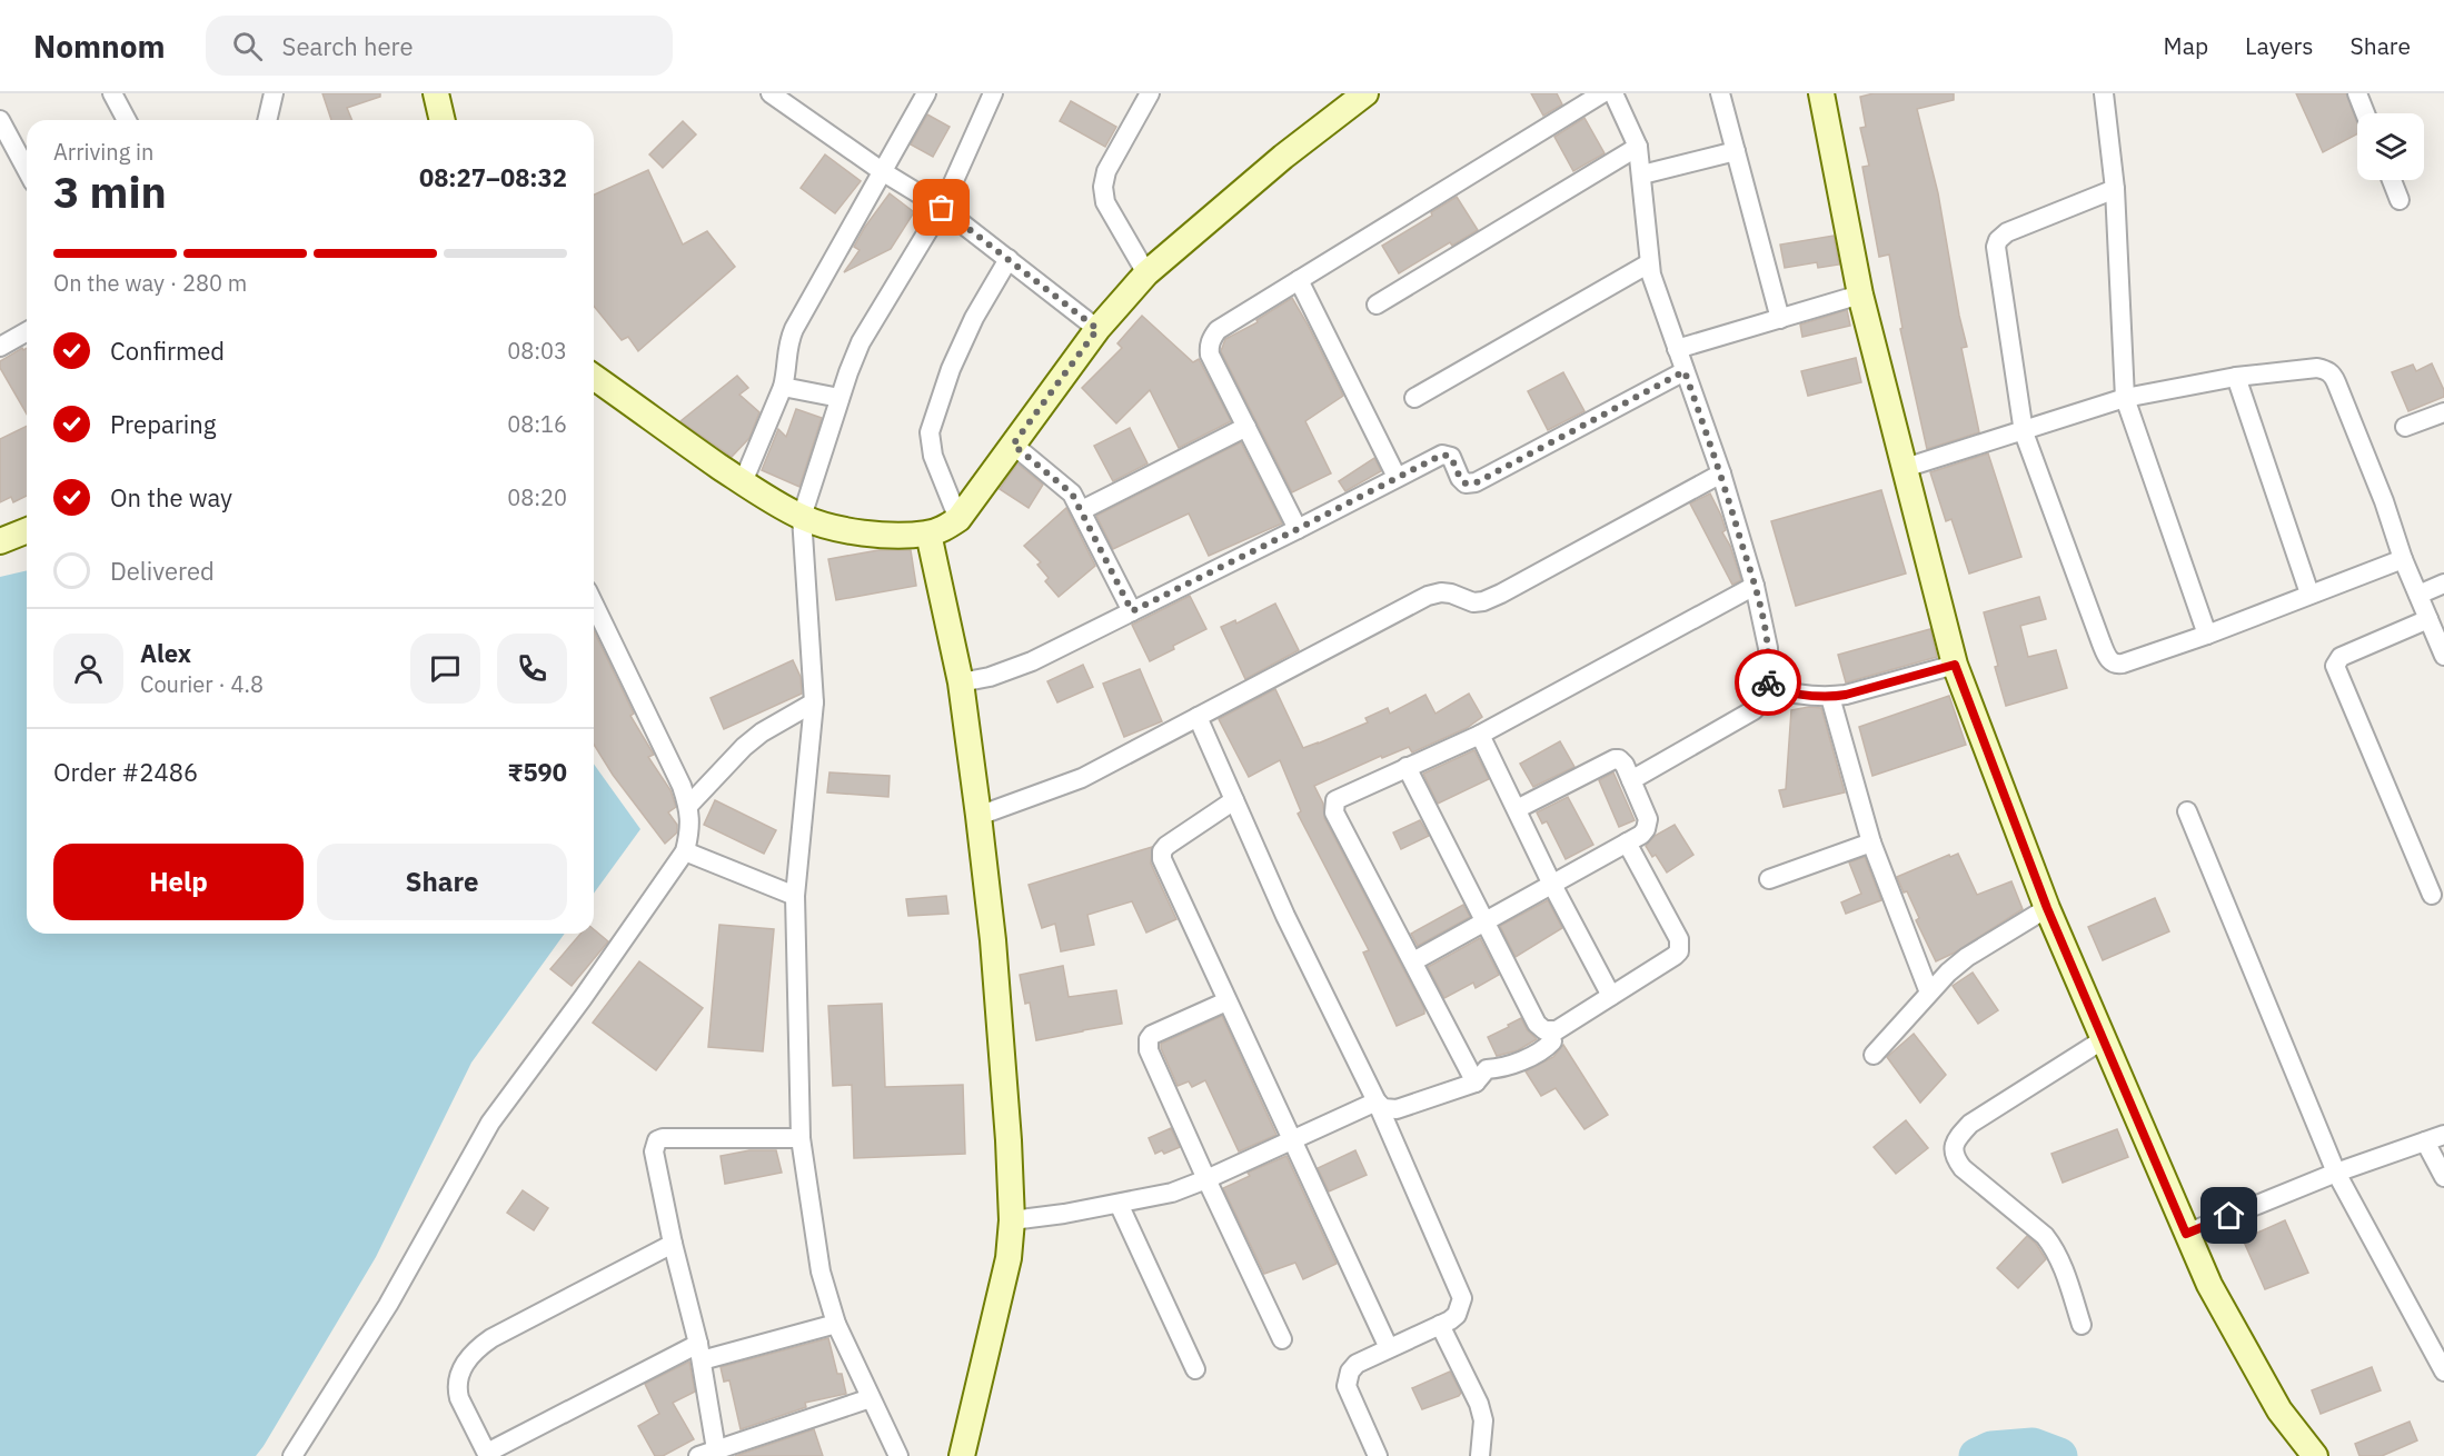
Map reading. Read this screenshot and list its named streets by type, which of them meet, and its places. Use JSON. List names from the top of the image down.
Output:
{
  "page": {
    "header": "Nomnom",
    "search": "Search here",
    "nav": ["Map", "Layers", "Share"],
    "heading": ["3 min", "Arriving in", "08:27–08:32"],
    "panel": [
      "Alex",
      "Courier · 4.8",
      "Order #2486",
      "₹590"
    ],
    "bar": "On the way · 280 m",
    "list": [
      ["Confirmed", "08:03"],
      ["Preparing", "08:16"],
      ["On the way", "08:20"],
      "Delivered"
    ],
    "buttons": ["Help", "Share"]
  }
}
